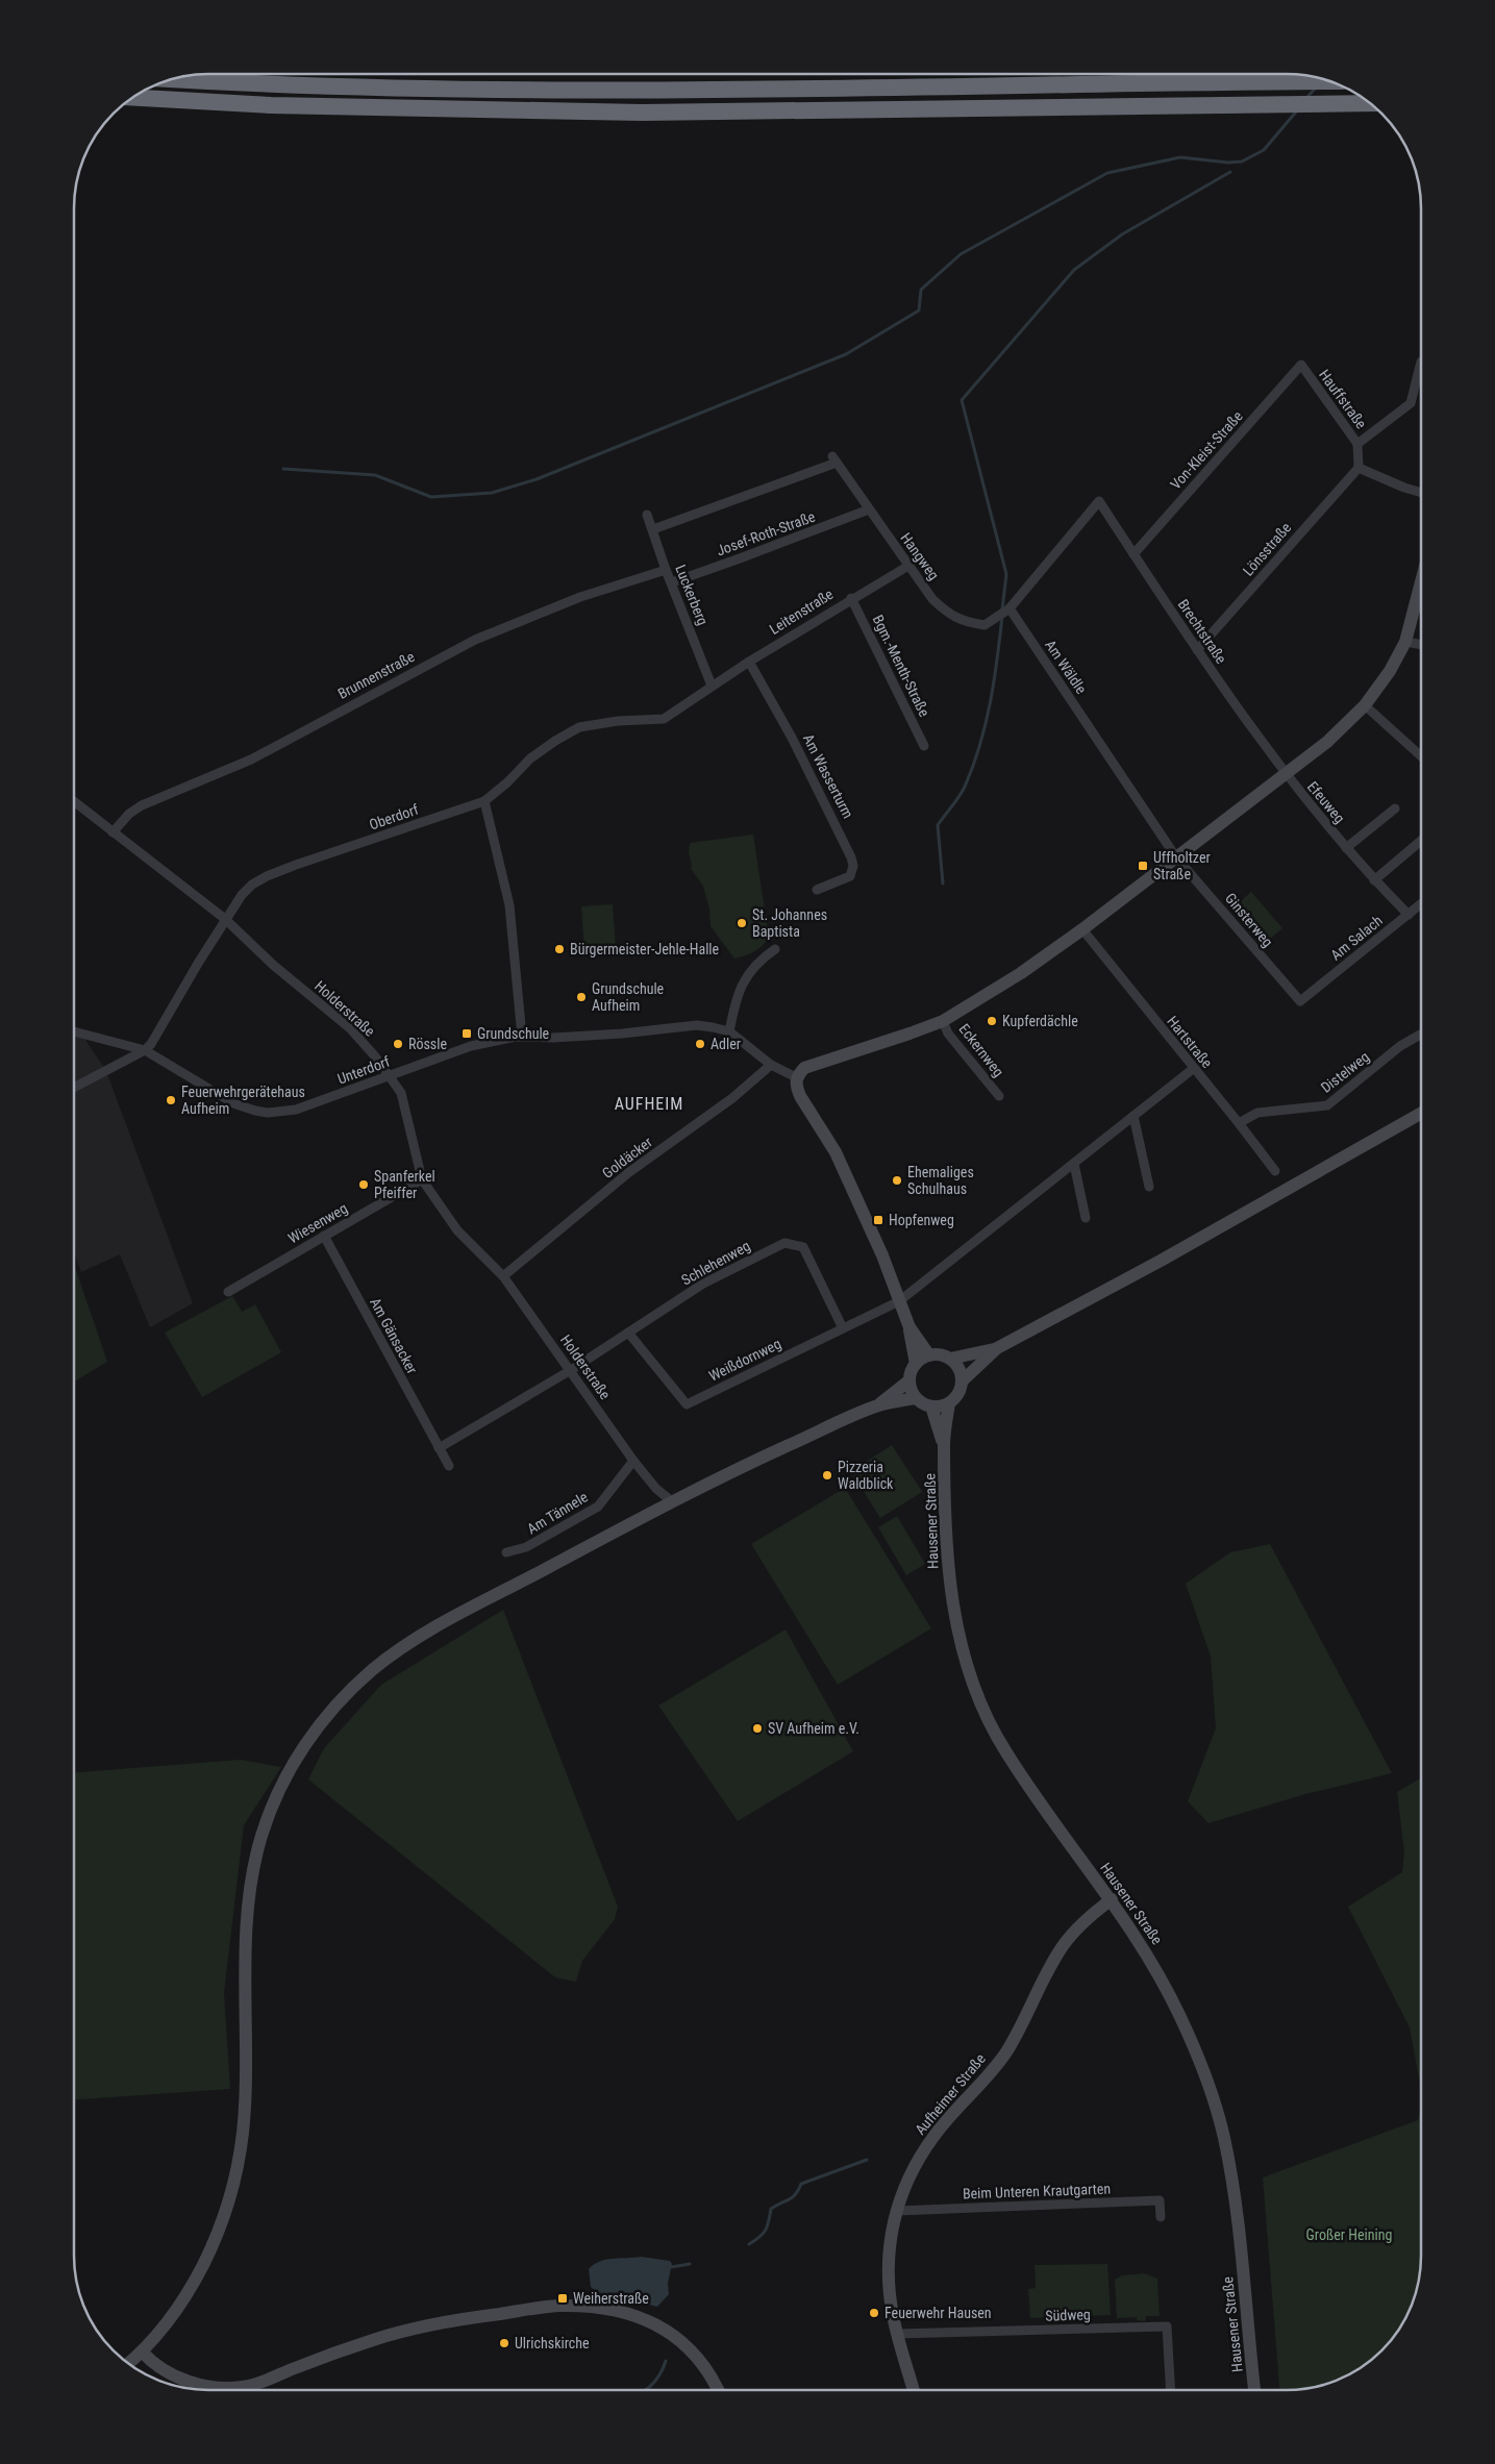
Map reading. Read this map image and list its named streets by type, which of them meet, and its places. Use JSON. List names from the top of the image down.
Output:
{
  "streets": {
    "street": [
      "Hauffstraße",
      "Von-Kleist-Straße",
      "Josef-Roth-Straße",
      "Lönsstraße",
      "Hangweg",
      "Luckerberg",
      "Leitenstraße",
      "Brechtstraße",
      "Bgm.-Menth-Straße",
      "Am Wäldle",
      "Brunnenstraße",
      "Am Wasserturm",
      "Efeuweg",
      "Oberdorf",
      "Ginsterweg",
      "Am Salach",
      "Holderstraße",
      "Hartstraße",
      "Eckernweg",
      "Unterdorf",
      "Distelweg",
      "Goldäcker",
      "Wiesenweg",
      "Schlehenweg",
      "Am Gänsacker",
      "Weißdornweg",
      "Am Tännele",
      "Hausener Straße",
      "Aufheimer Straße",
      "Beim Unteren Krautgarten",
      "Südweg"
    ]
  },
  "crossings": [
    ["Hauffstraße", "Von-Kleist-Straße"],
    ["Hauffstraße", "Lönsstraße"],
    ["Von-Kleist-Straße", "Brechtstraße"],
    ["Josef-Roth-Straße", "Hangweg"],
    ["Josef-Roth-Straße", "Luckerberg"],
    ["Lönsstraße", "Brechtstraße"],
    ["Hangweg", "Luckerberg"],
    ["Hangweg", "Leitenstraße"],
    ["Hangweg", "Brechtstraße"],
    ["Hangweg", "Am Wäldle"],
    ["Luckerberg", "Leitenstraße"],
    ["Luckerberg", "Brunnenstraße"],
    ["Luckerberg", "Oberdorf"],
    ["Leitenstraße", "Bgm.-Menth-Straße"],
    ["Leitenstraße", "Am Wasserturm"],
    ["Leitenstraße", "Oberdorf"],
    ["Brechtstraße", "Am Wäldle"],
    ["Brechtstraße", "Efeuweg"],
    ["Am Wäldle", "Ginsterweg"],
    ["Brunnenstraße", "Holderstraße"],
    ["Efeuweg", "Am Salach"],
    ["Oberdorf", "Holderstraße"],
    ["Oberdorf", "Unterdorf"],
    ["Ginsterweg", "Am Salach"],
    ["Holderstraße", "Unterdorf"],
    ["Holderstraße", "Goldäcker"],
    ["Holderstraße", "Wiesenweg"],
    ["Holderstraße", "Schlehenweg"],
    ["Holderstraße", "Am Tännele"],
    ["Hartstraße", "Distelweg"],
    ["Unterdorf", "Goldäcker"],
    ["Wiesenweg", "Am Gänsacker"],
    ["Schlehenweg", "Weißdornweg"],
    ["Hausener Straße", "Aufheimer Straße"],
    ["Aufheimer Straße", "Beim Unteren Krautgarten"],
    ["Aufheimer Straße", "Südweg"]
  ],
  "districts": ["AUFHEIM"],
  "parks": ["Großer Heining"],
  "places": {
    "transit": [
      "Uffholtzer Straße",
      "Grundschule",
      "Hopfenweg",
      "Weiherstraße"
    ],
    "other": [
      "St. Johannes Baptista",
      "Bürgermeister-Jehle-Halle",
      "Grundschule Aufheim",
      "Kupferdächle",
      "Rössle",
      "Adler",
      "Feuerwehrgerätehaus Aufheim",
      "Ehemaliges Schulhaus",
      "Spanferkel Pfeiffer",
      "Pizzeria Waldblick",
      "SV Aufheim e.V.",
      "Feuerwehr Hausen",
      "Ulrichskirche"
    ]
  }
}
